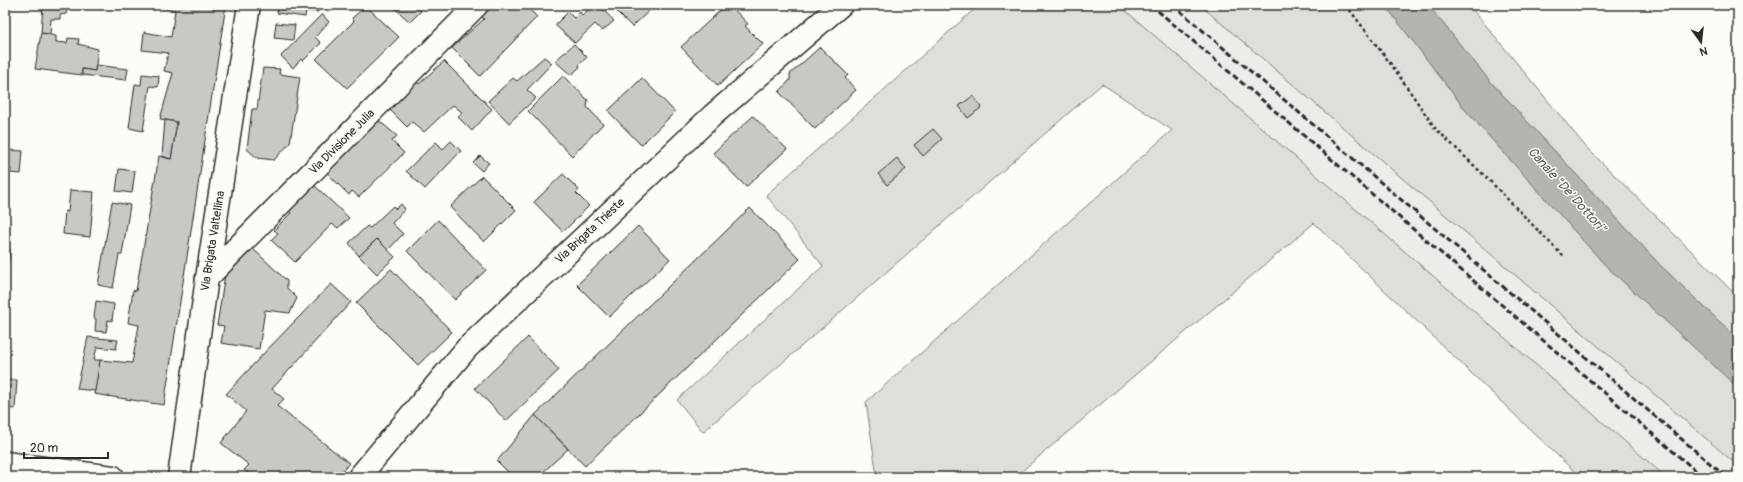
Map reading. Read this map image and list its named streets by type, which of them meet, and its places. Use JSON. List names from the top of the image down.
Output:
{
  "streets": {
    "street": ["Via Divisione Julia", "Via Brigata Trieste", "Via Brigata Valtellina"]
  },
  "crossings": [
    ["Via Divisione Julia", "Via Brigata Valtellina"]
  ],
  "water": ["Canale \"De' Dottori\""],
  "scale_bar": "20 m",
  "north": "bottom"
}
